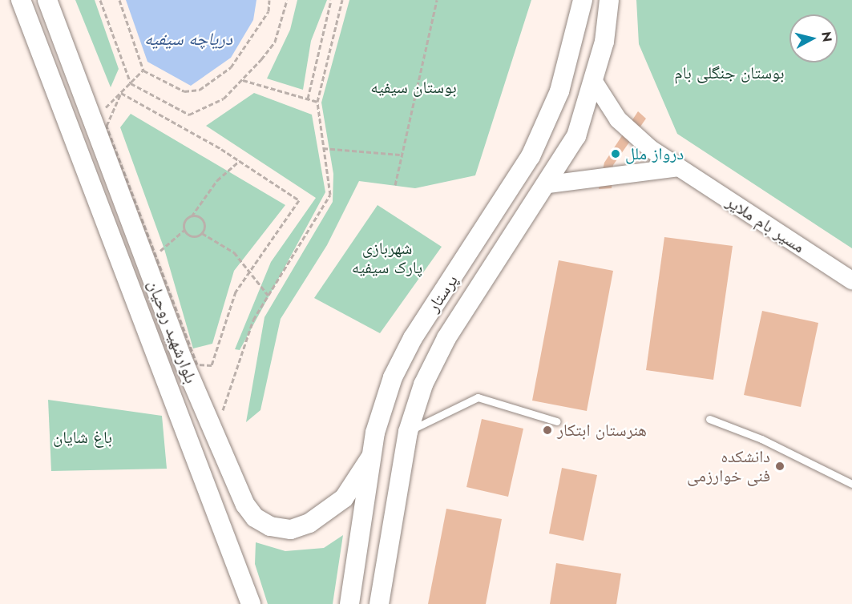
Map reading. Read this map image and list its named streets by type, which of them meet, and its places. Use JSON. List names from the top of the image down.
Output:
{
  "streets": {
    "main road": ["پرستار", "بلوارشهید روحیان"],
    "street": ["مسیر بام ملایر"]
  },
  "crossings": [
    ["مسیر بام ملایر", "پرستار"],
    ["پرستار", "بلوارشهید روحیان"]
  ],
  "water": ["دریاچه سیفیه"],
  "parks": [
    "بوستان جنگلی بام",
    "بوستان سیفیه",
    "شهربازی پارک سیفیه",
    "باغ شایان"
  ],
  "places": ["درواز ملل", "هنرستان ابتکار", "دانشکده فنی خوارزمی"],
  "north": "right"
}
